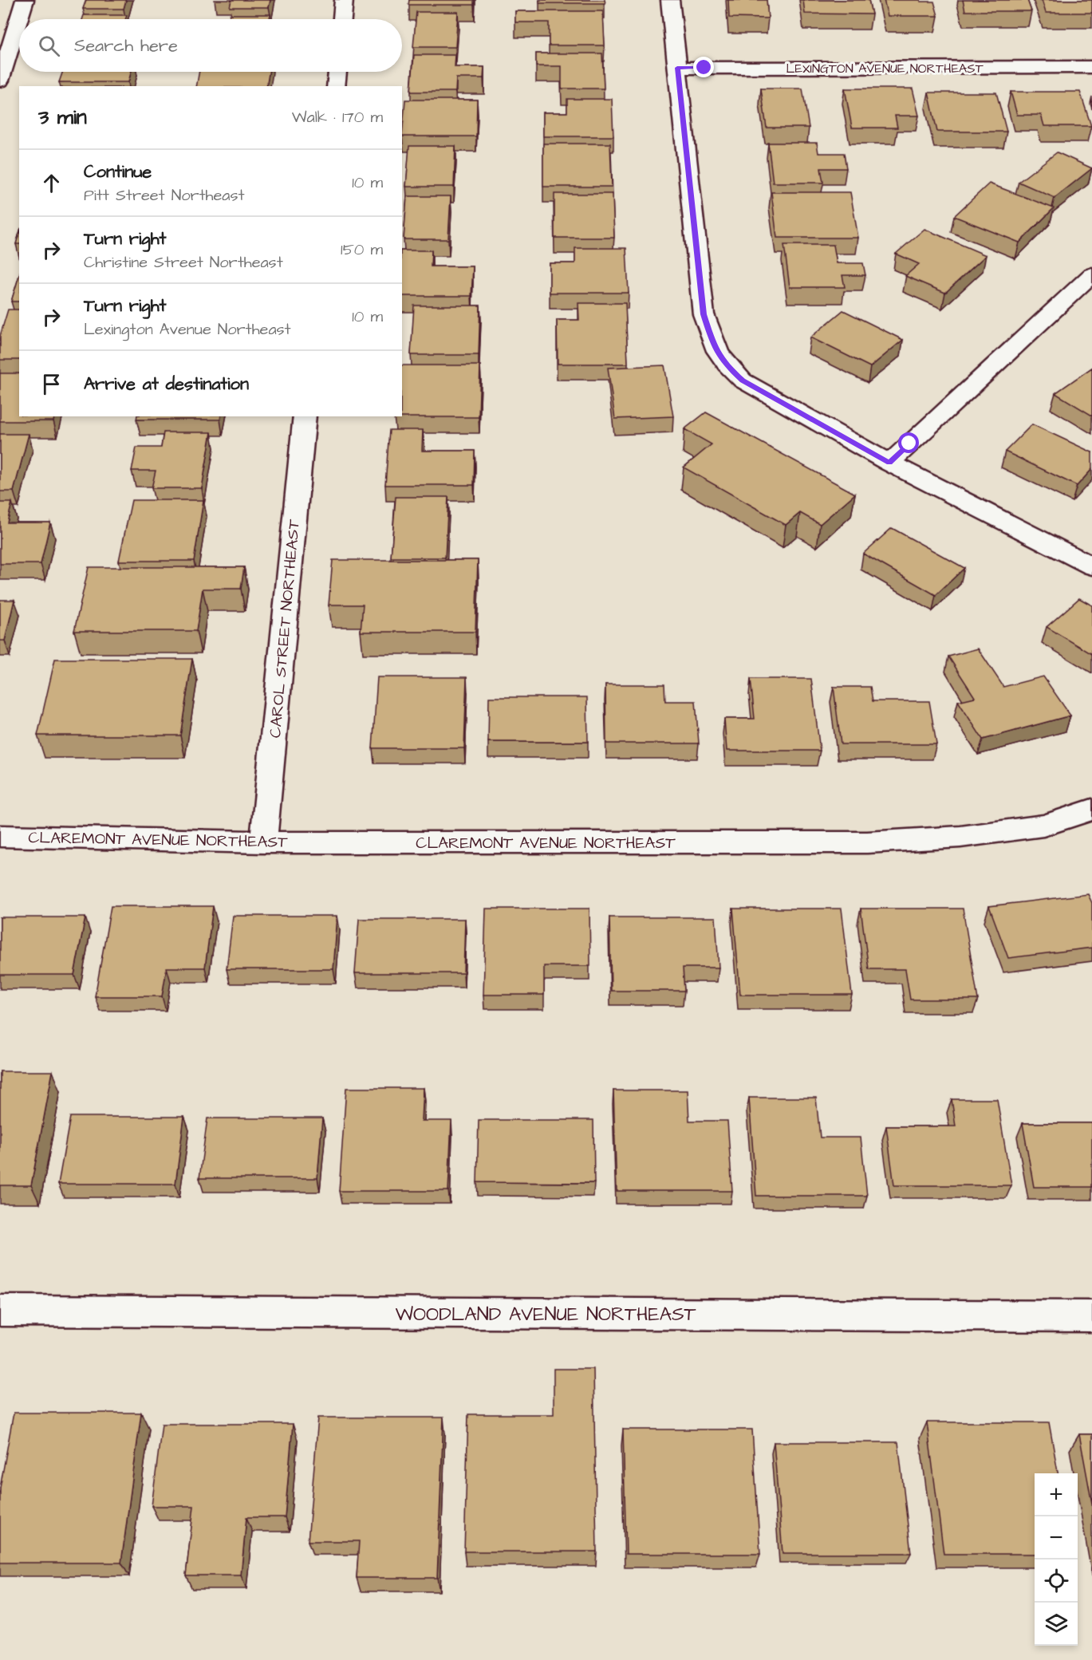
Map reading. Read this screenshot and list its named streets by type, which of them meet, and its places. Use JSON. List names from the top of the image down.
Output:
{
  "streets": {
    "street": [
      "LEXINGTON AVENUE NORTHEAST",
      "CAROL STREET NORTHEAST",
      "CLAREMONT AVENUE NORTHEAST",
      "WOODLAND AVENUE NORTHEAST"
    ]
  },
  "crossings": [
    ["CAROL STREET NORTHEAST", "CLAREMONT AVENUE NORTHEAST"]
  ],
  "page": {
    "search": "Search here",
    "heading": ["3 min", "Walk · 170 m"],
    "list": [
      ["Continue", "Pitt Street Northeast", "10 m"],
      ["Turn right", "Christine Street Northeast", "150 m"],
      ["Turn right", "Lexington Avenue Northeast", "10 m"],
      "Arrive at destination"
    ],
    "map_buttons": ["+", "−"]
  }
}
